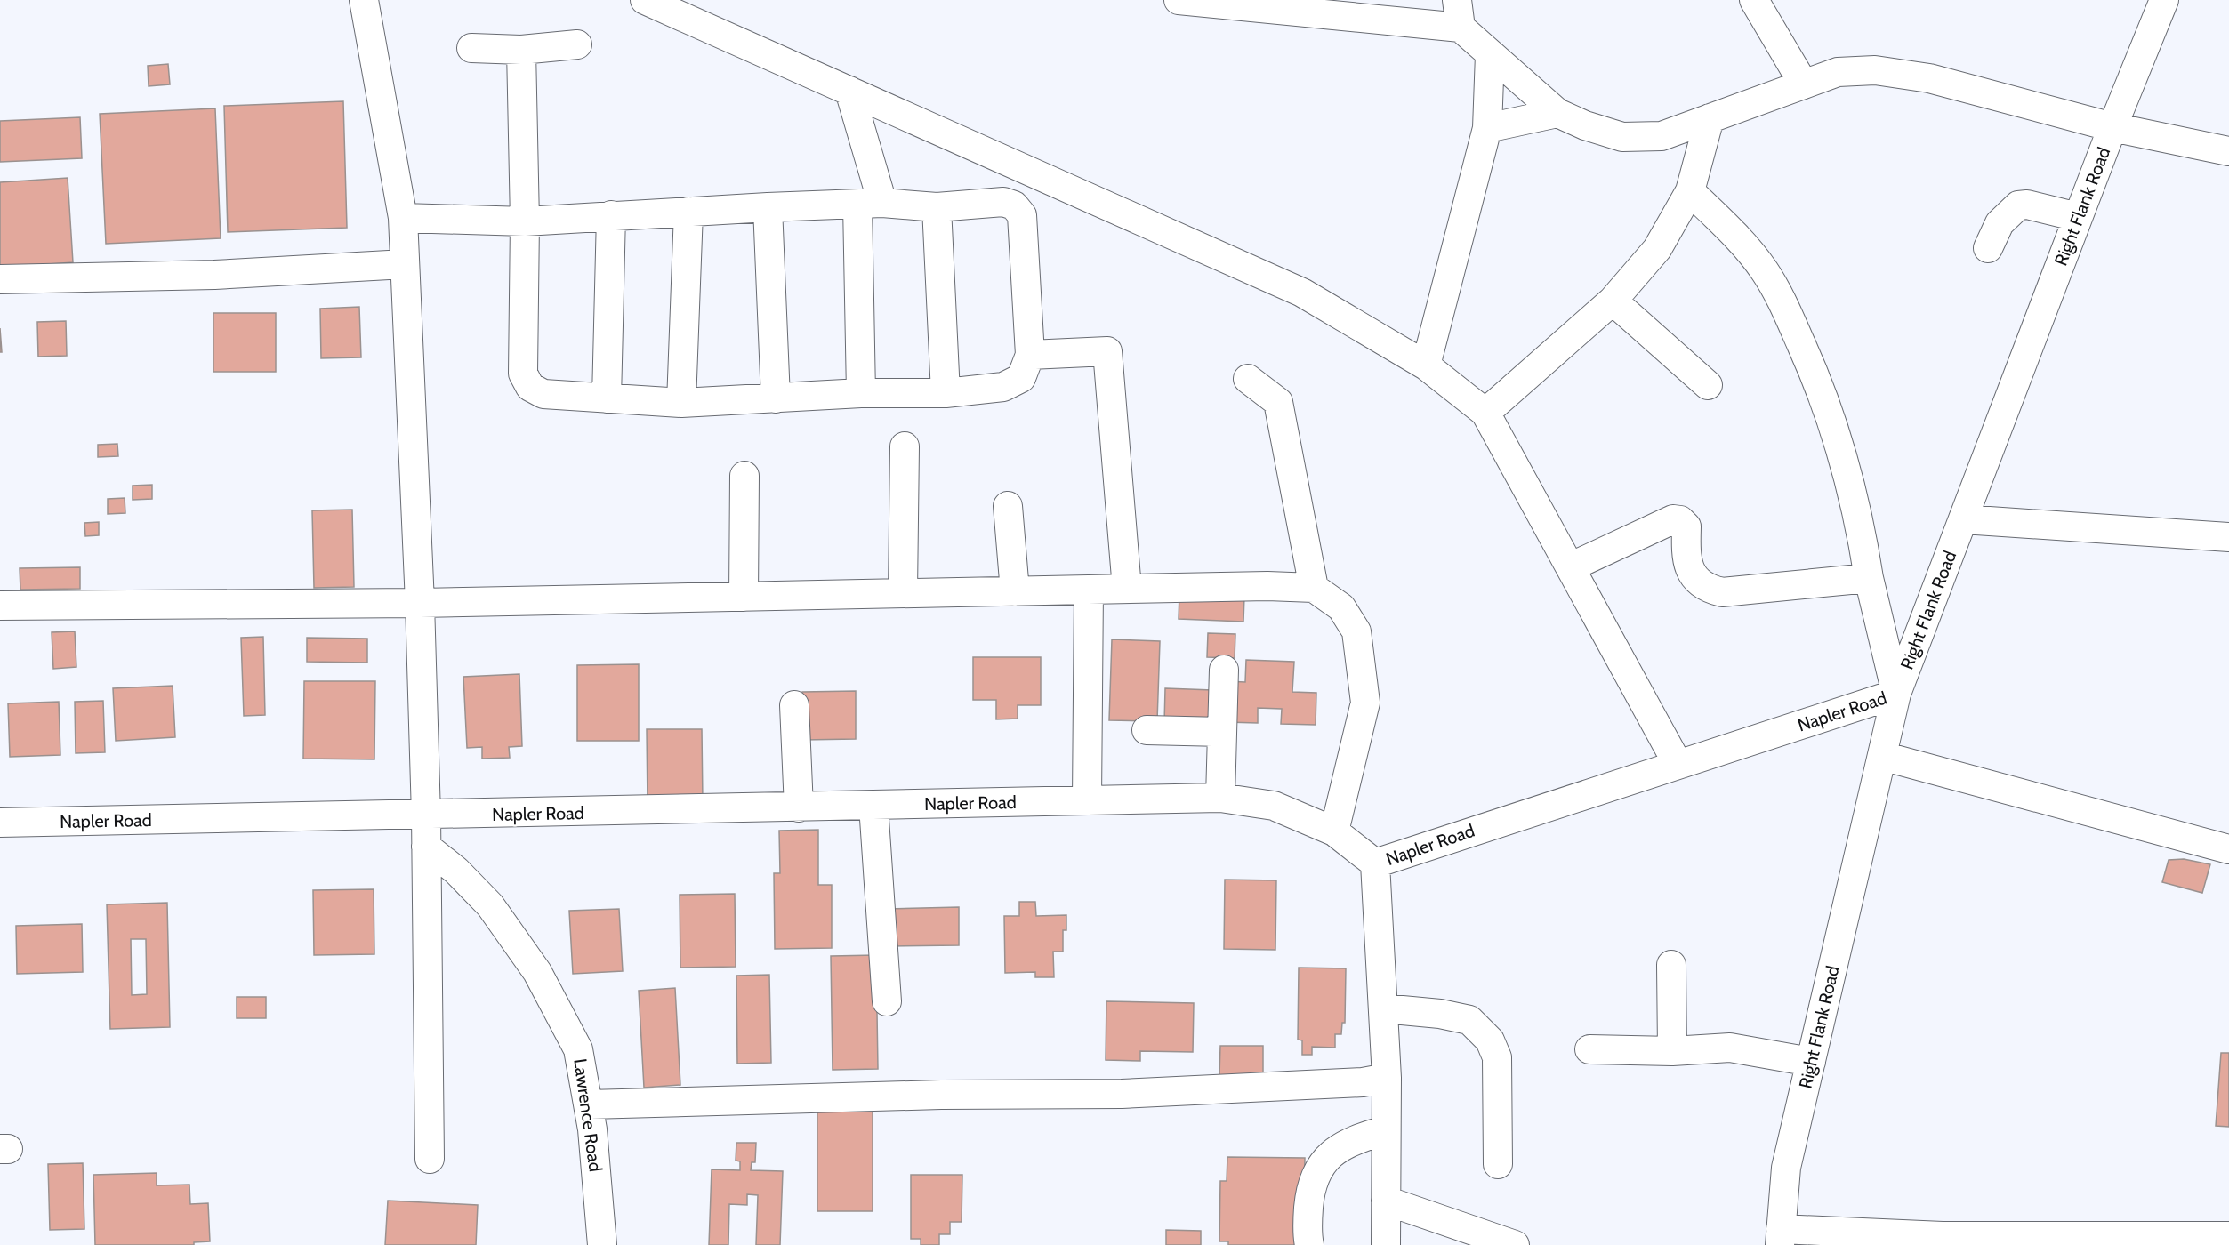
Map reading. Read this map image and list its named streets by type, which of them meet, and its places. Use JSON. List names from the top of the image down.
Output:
{
  "streets": {
    "street": ["Right Flank Road", "Napler Road", "Lawrence Road"]
  },
  "crossings": [
    ["Right Flank Road", "Napler Road"]
  ]
}
